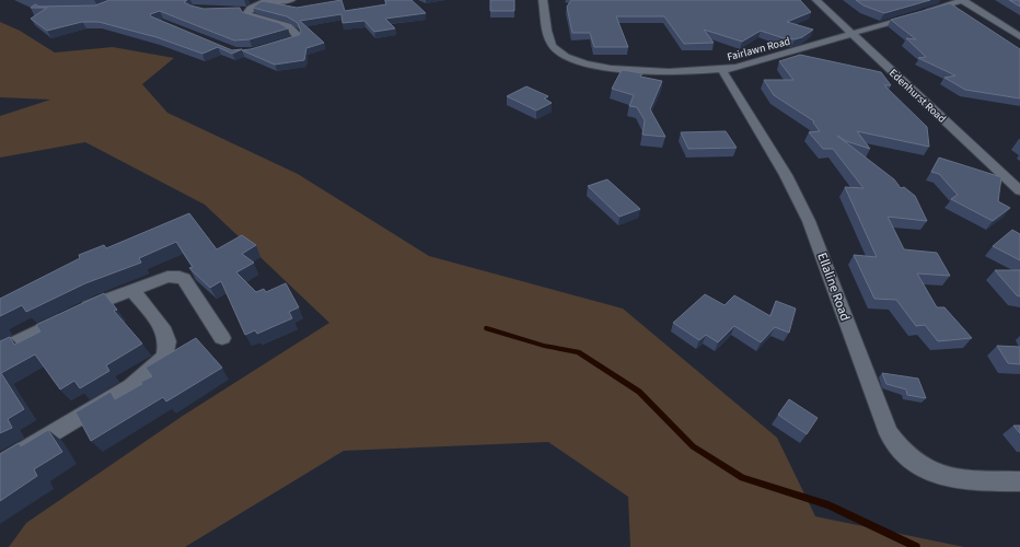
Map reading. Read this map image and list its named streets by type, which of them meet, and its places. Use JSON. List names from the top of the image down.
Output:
{
  "streets": {
    "street": ["Fairlawn Road", "Edenhurst Road", "Ellaline Road"]
  },
  "crossings": [
    ["Fairlawn Road", "Edenhurst Road"],
    ["Fairlawn Road", "Ellaline Road"]
  ]
}
